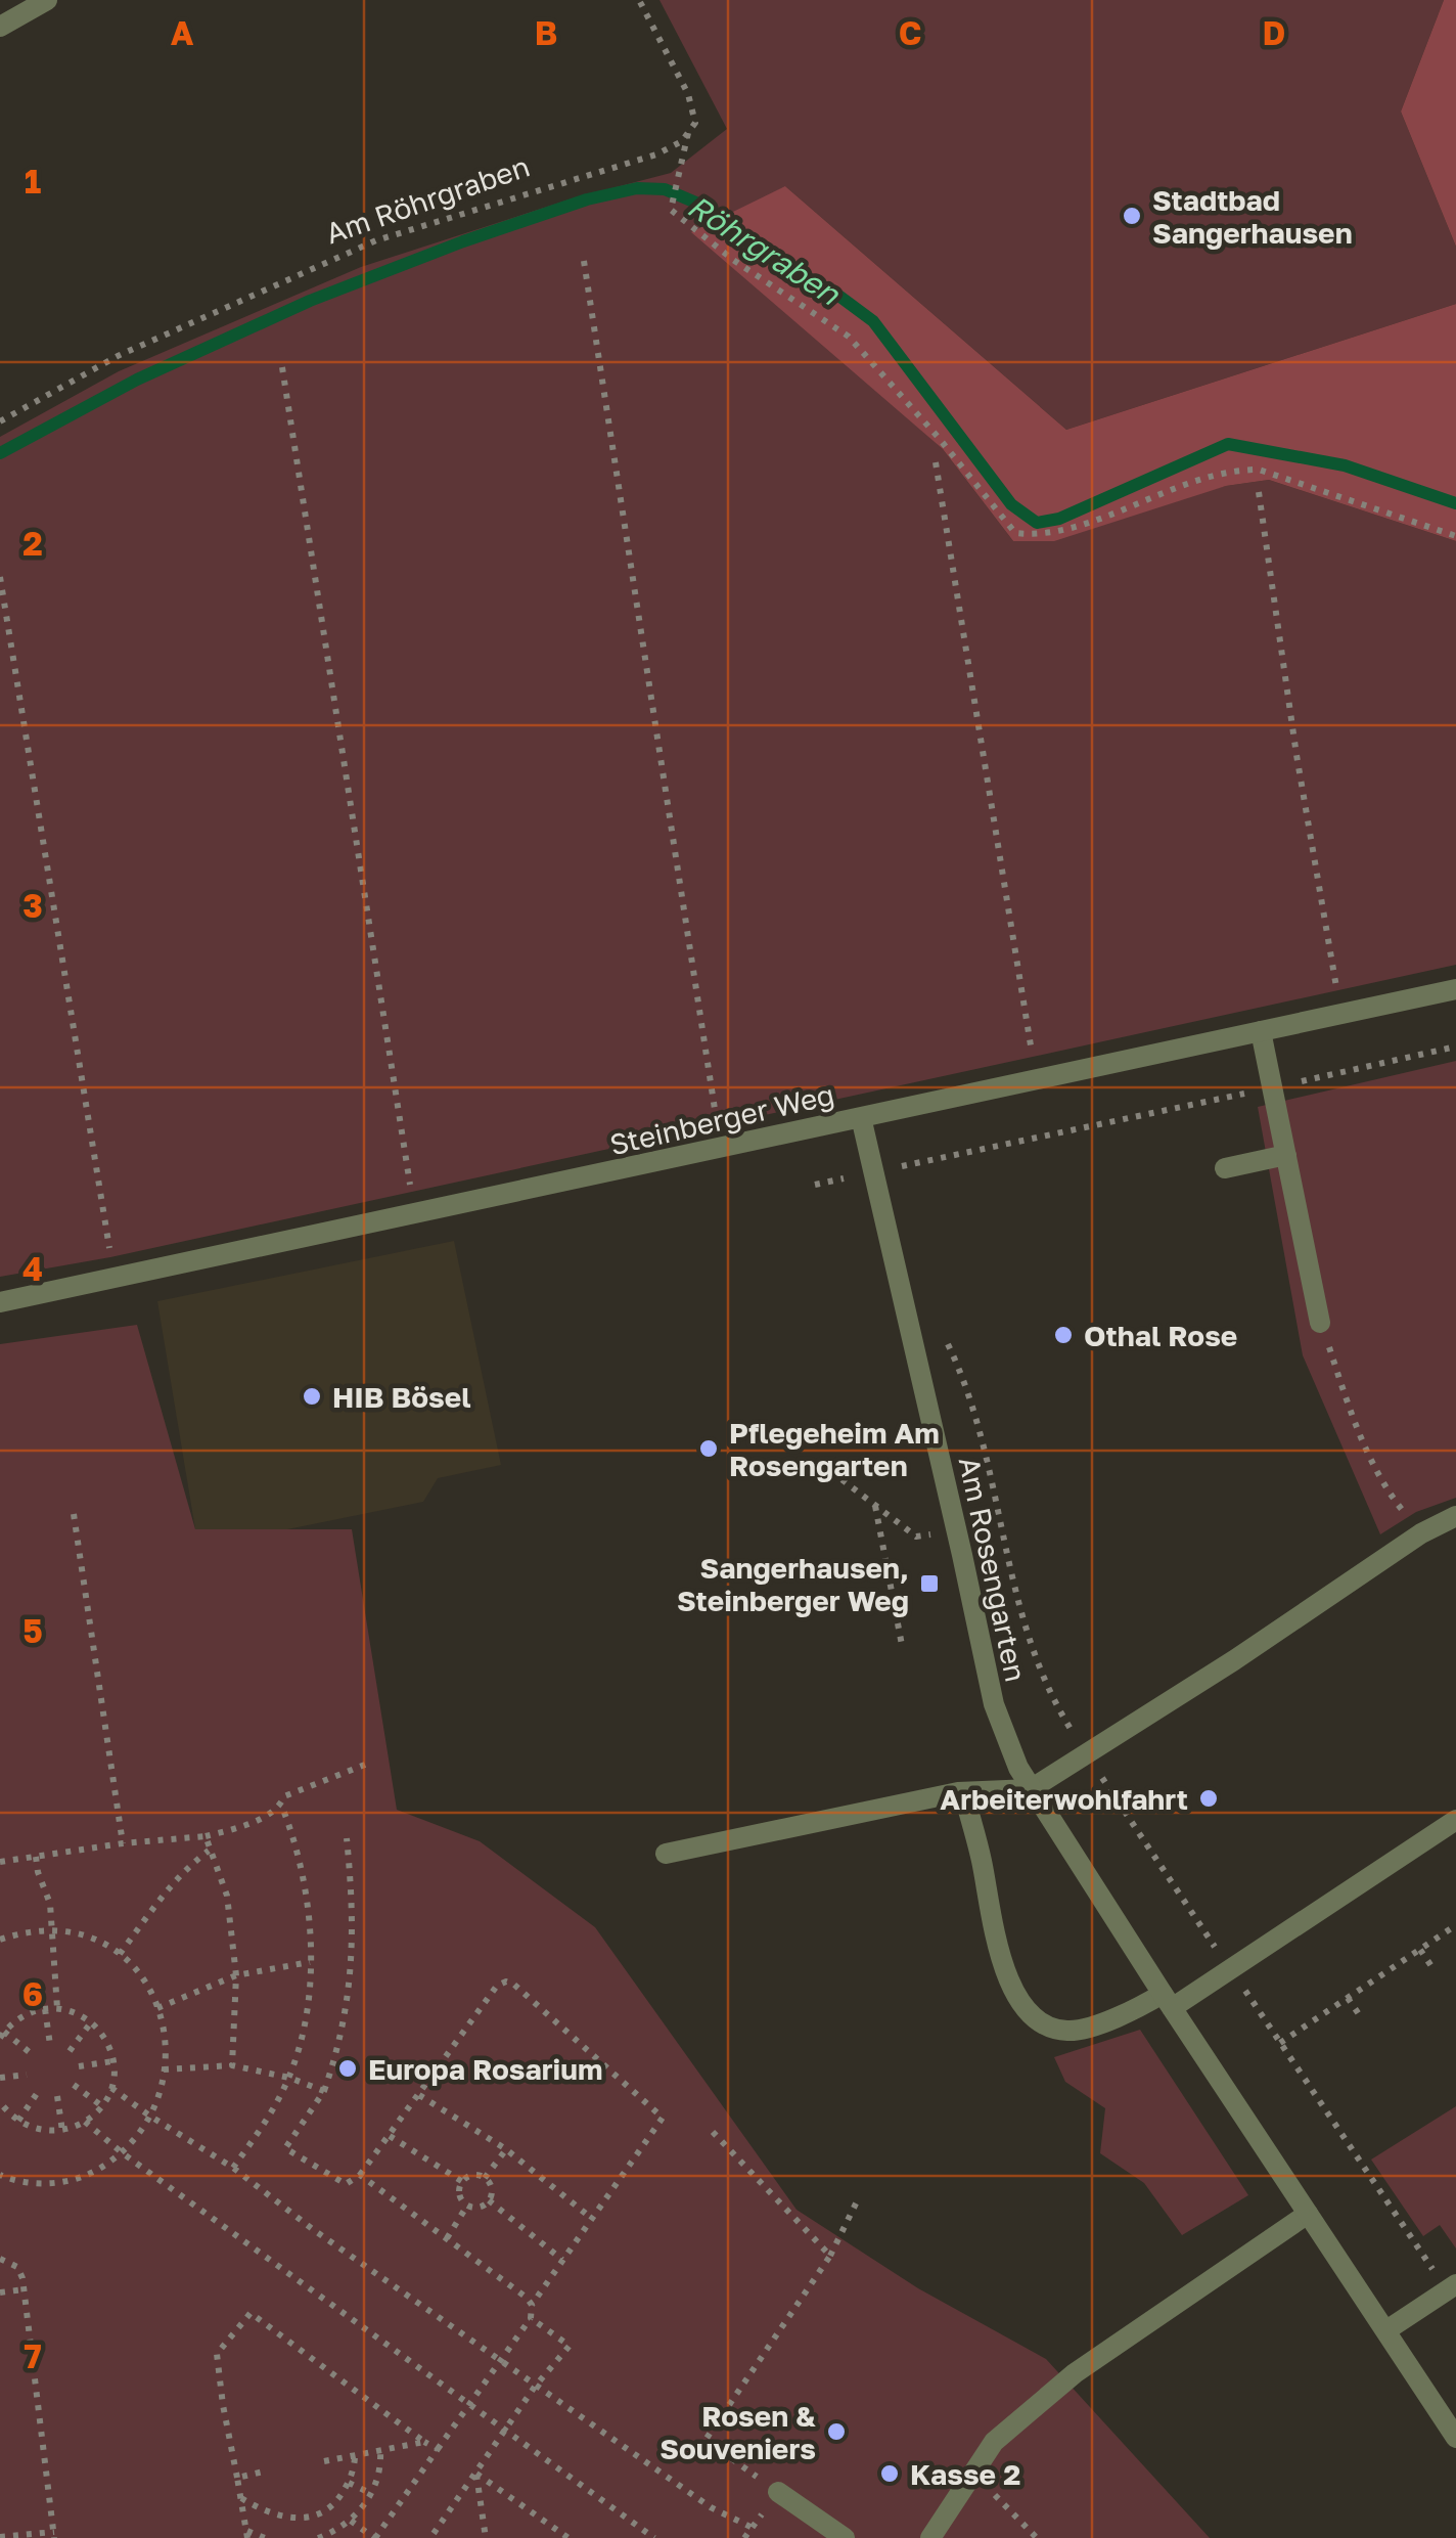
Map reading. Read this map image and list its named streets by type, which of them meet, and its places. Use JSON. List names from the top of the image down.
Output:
{
  "streets": {
    "street": ["Steinberger Weg", "Am Rosengarten"],
    "path": ["Am Röhrgraben"]
  },
  "crossings": [
    ["Steinberger Weg", "Am Rosengarten"]
  ],
  "water": ["Röhrgraben"],
  "places": {
    "other": [
      "Stadtbad Sangerhausen",
      "Othal Rose",
      "HIB Bösel",
      "Pflegeheim Am Rosengarten",
      "Arbeiterwohlfahrt",
      "Europa Rosarium",
      "Rosen & Souveniers",
      "Kasse 2"
    ],
    "transit": ["Sangerhausen, Steinberger Weg"]
  },
  "grid": {
    "columns": [
      "A",
      "B",
      "C",
      "D"
    ],
    "rows": [
      "1",
      "2",
      "3",
      "4",
      "5",
      "6",
      "7"
    ]
  }
}
